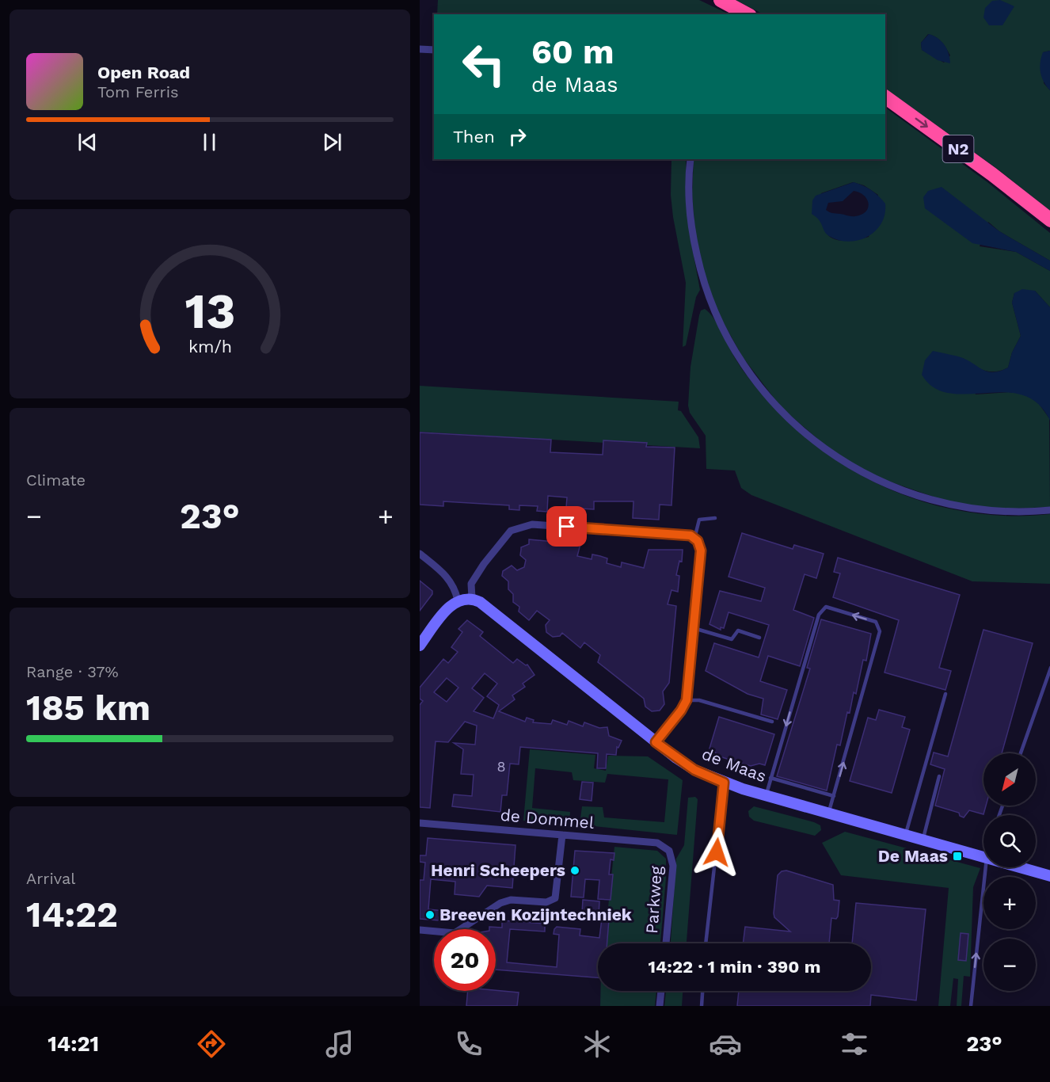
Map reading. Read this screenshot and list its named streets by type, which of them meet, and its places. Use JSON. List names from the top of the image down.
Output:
{
  "streets": {
    "highway": ["N2"],
    "street": ["de Maas", "de Dommel", "Parkweg"]
  },
  "crossings": [
    ["de Dommel", "Parkweg"]
  ],
  "places": {
    "transit": ["De Maas"],
    "other": ["Henri Scheepers", "Breeven Kozijntechniek"]
  },
  "house_numbers": ["8"],
  "north": "bottom left",
  "page": {
    "turn": ["60 m", "de Maas"],
    "song": ["Open Road", "Tom Ferris"],
    "then": "Then",
    "tile": [
      "Climate",
      ["Range · 37%", "185 km"],
      ["Arrival", "14:22"]
    ],
    "heat": ["−", "23°", "+"],
    "map_buttons": ["+", "−"],
    "limit": "20",
    "trip": "14:22 · 1 min · 390 m",
    "tabs": ["14:21", "23°"],
    "gauge": ["13", "km/h"]
  }
}
